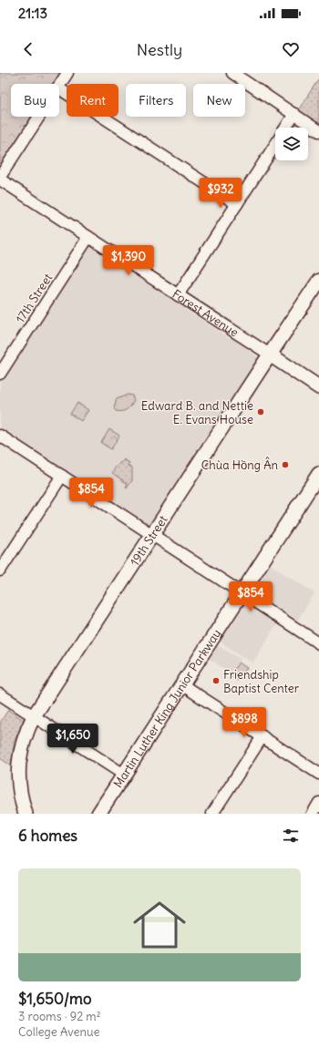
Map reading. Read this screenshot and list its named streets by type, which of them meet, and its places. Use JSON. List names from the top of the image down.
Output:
{
  "streets": {
    "main road": ["Forest Avenue", "19th Street", "Martin Luther King Junior Parkway"],
    "street": ["17th Street"]
  },
  "crossings": [
    ["17th Street", "Forest Avenue"],
    ["Forest Avenue", "19th Street"]
  ],
  "places": ["Edward B. and Nettie E. Evans House", "Chùa Hồng Ân", "Friendship Baptist Center"],
  "page": {
    "status": "21:13",
    "header": "Nestly",
    "chip": [
      "Buy",
      "Rent",
      "Filters",
      "New"
    ],
    "price": [
      "$932",
      "$1,390",
      "$854",
      "$854",
      "$898",
      "$1,650"
    ],
    "heading": "6 homes",
    "list": [
      {
        "name": "$1,650/mo",
        "note": "3 rooms · 92 m² · College Avenue"
      }
    ]
  }
}
